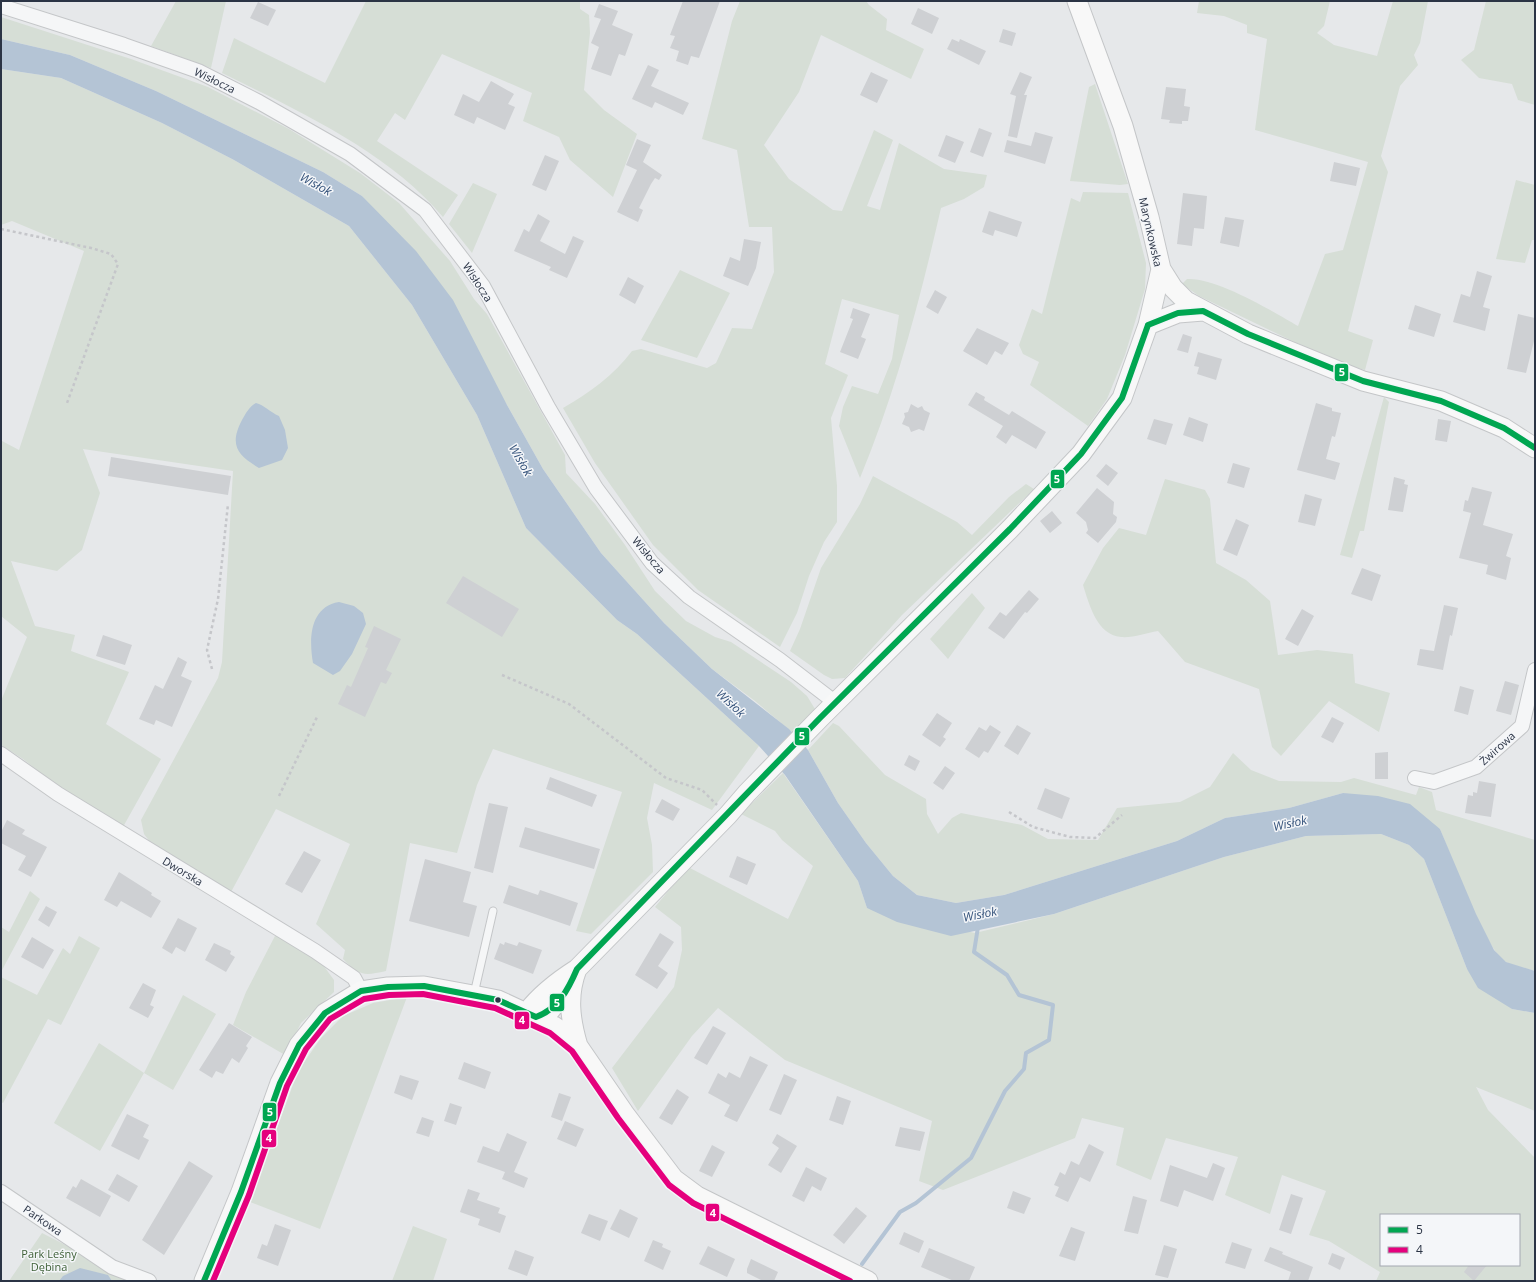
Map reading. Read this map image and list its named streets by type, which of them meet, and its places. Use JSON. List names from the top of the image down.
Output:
{
  "streets": {
    "street": [
      "Wisłocza",
      "Marynkowska",
      "Żwirowa",
      "Dworska",
      "Parkowa"
    ]
  },
  "crossings": [
    ["Wisłocza", "Marynkowska"]
  ],
  "water": ["Wisłok"],
  "parks": ["Park Leśny Dębina"],
  "lines": ["transit line 5", "transit line 4"],
  "legend": ["5", "4"]
}
